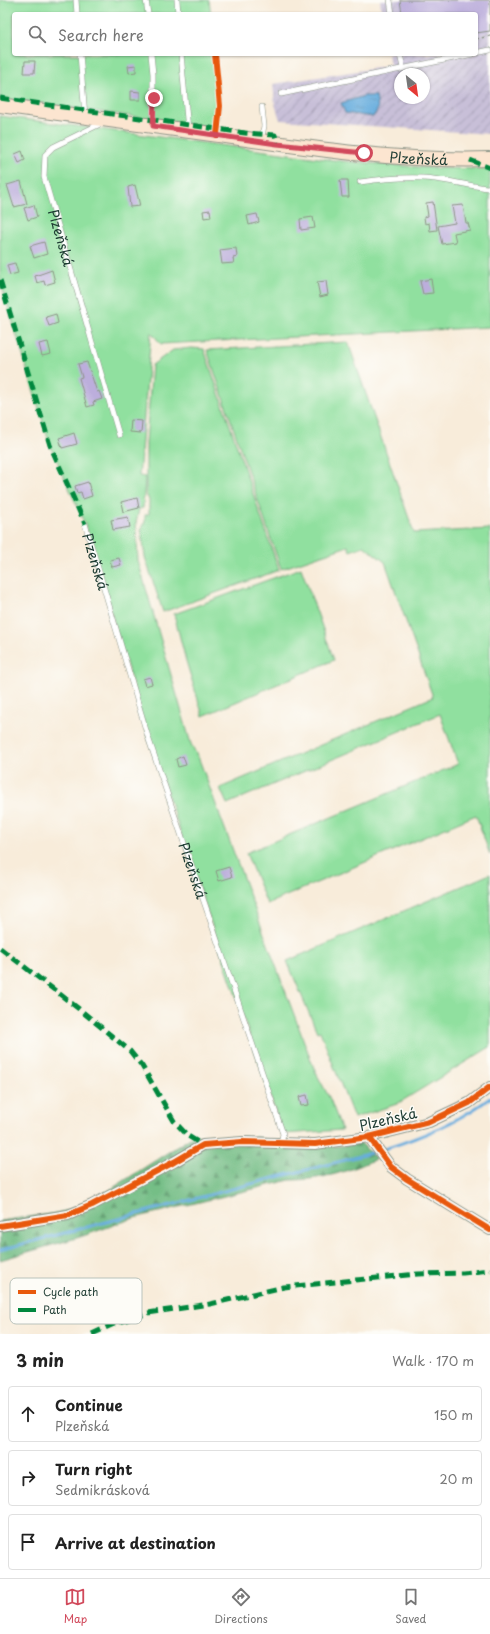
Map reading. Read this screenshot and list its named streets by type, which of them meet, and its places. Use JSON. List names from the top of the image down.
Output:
{
  "streets": {
    "main road": ["Plzeňská"]
  },
  "legend": ["Cycle path", "Path"],
  "north": "bottom right",
  "page": {
    "search": "Search here",
    "heading": ["3 min", "Walk · 170 m"],
    "list": [
      ["Continue", "Plzeňská", "150 m"],
      ["Turn right", "Sedmikrásková", "20 m"],
      "Arrive at destination"
    ],
    "nav": ["Map", "Directions", "Saved"]
  }
}
